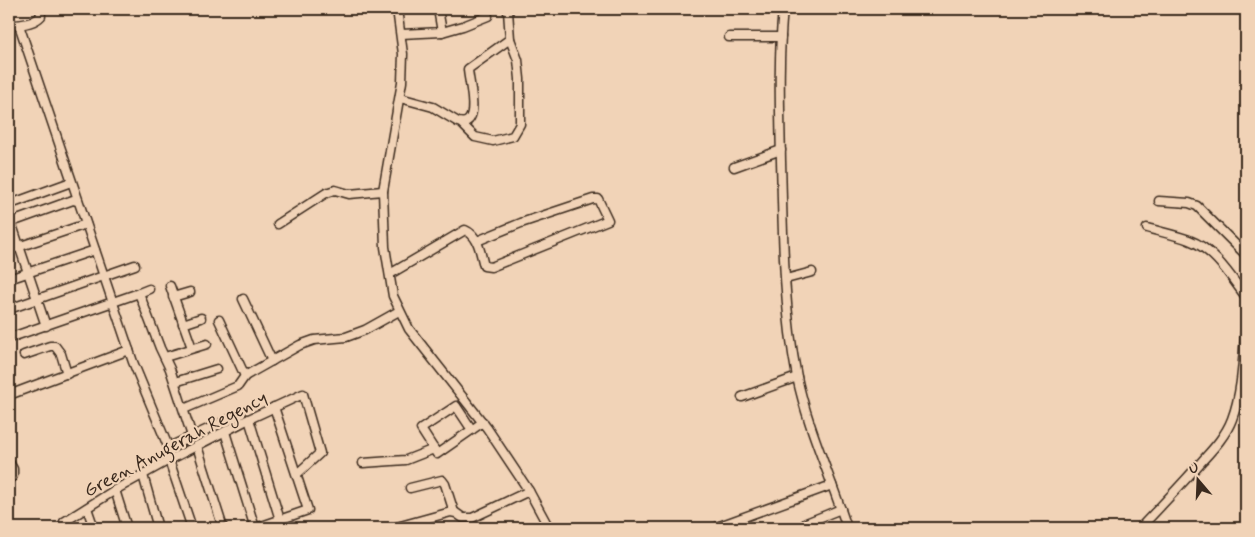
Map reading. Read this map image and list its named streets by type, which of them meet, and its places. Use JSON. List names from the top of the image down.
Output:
{
  "streets": {
    "street": ["Green Anugerah Regency"]
  },
  "north": "top"
}
